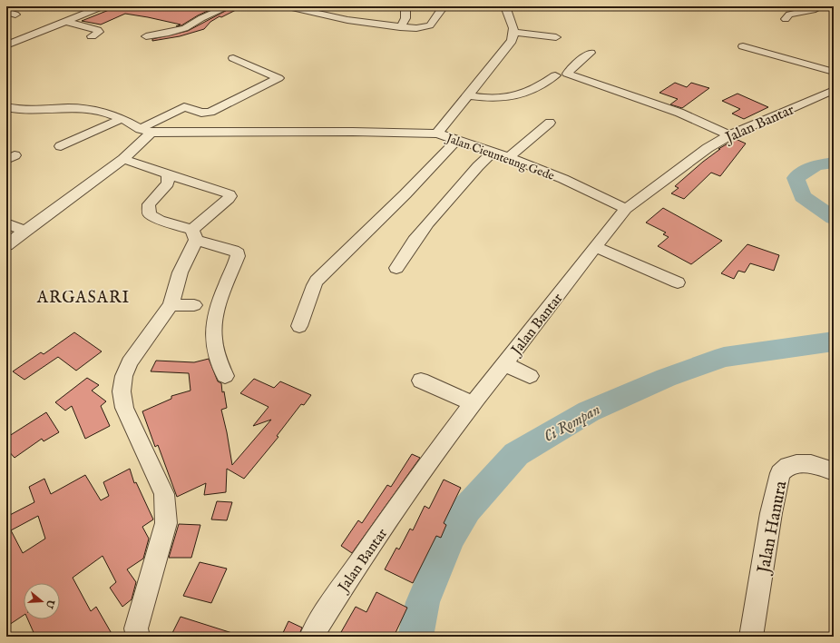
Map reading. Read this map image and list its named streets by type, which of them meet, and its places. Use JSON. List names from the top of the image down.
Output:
{
  "streets": {
    "street": ["Jalan Bantar", "Jalan Cieunteung Gede", "Jalan Hanura"]
  },
  "crossings": [
    ["Jalan Bantar", "Jalan Cieunteung Gede"]
  ],
  "districts": ["ARGASARI"],
  "water": ["Ci Rompan"],
  "north": "right"
}
